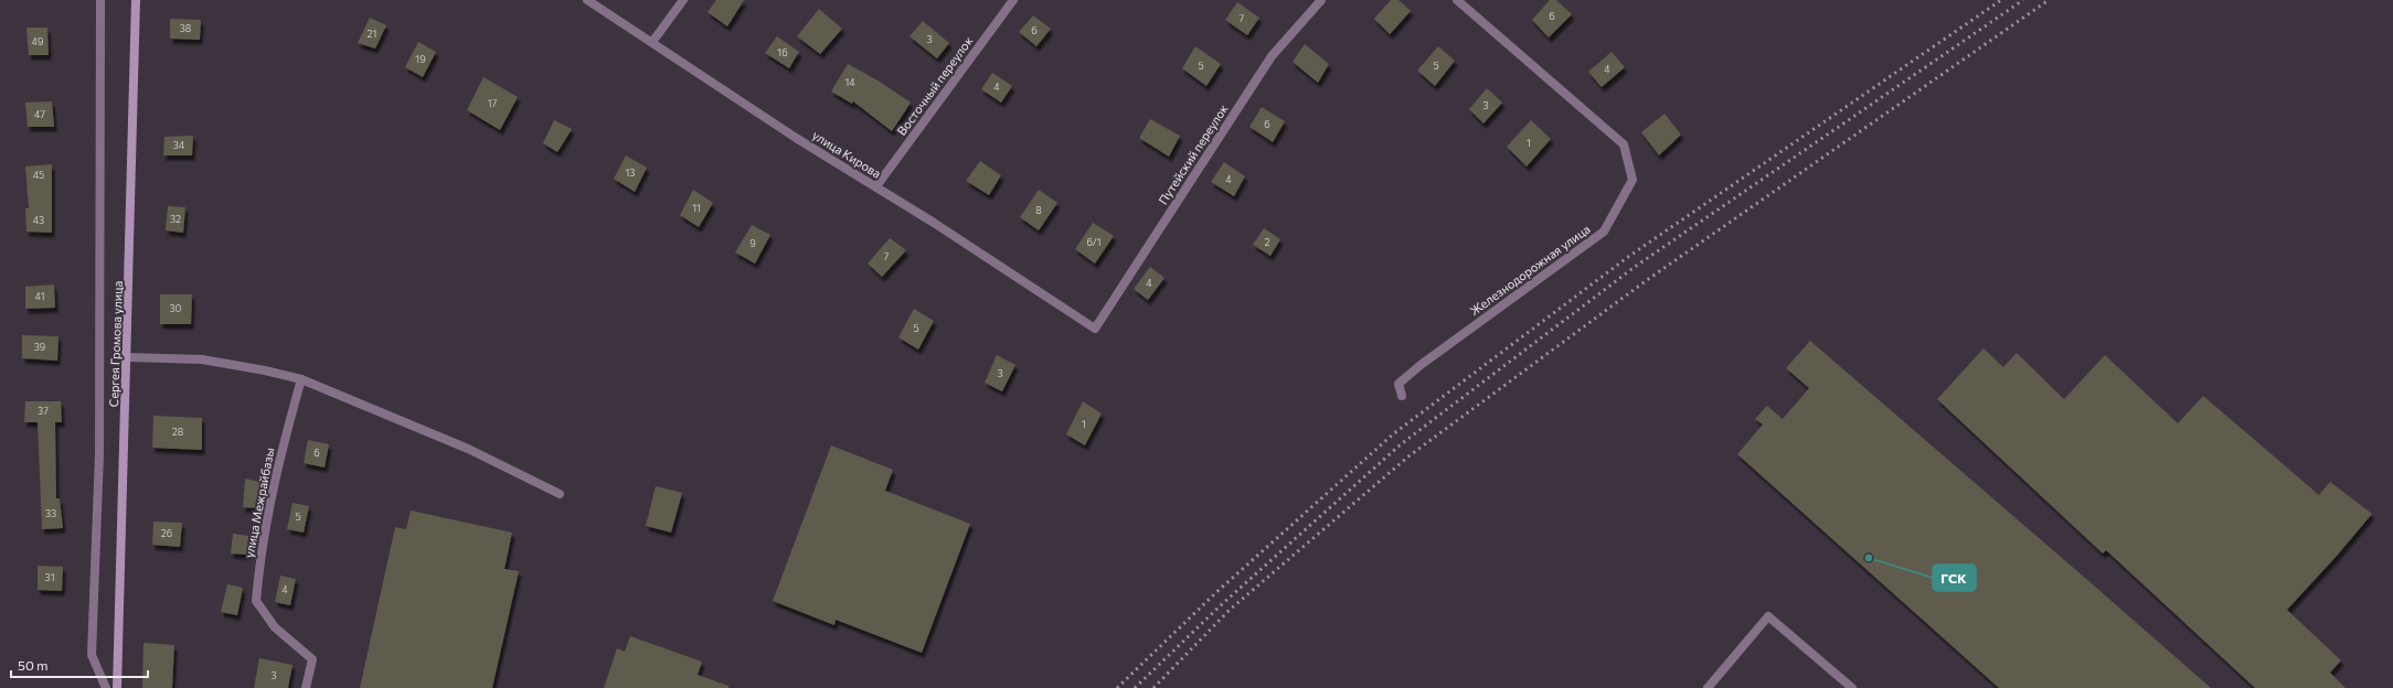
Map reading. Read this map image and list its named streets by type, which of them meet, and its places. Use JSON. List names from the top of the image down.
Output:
{
  "streets": {
    "street": [
      "Восточный переулок",
      "улица Кирова",
      "Путейский переулок",
      "Железнодорожная улица",
      "Сергея Громова улица",
      "улица Межрайбазы"
    ]
  },
  "crossings": [
    ["Восточный переулок", "улица Кирова"],
    ["улица Кирова", "Путейский переулок"]
  ],
  "places": ["ГСК"],
  "house_numbers": [
    "6",
    "7",
    "38",
    "6",
    "21",
    "3",
    "49",
    "16",
    "19",
    "5",
    "5",
    "4",
    "14",
    "4",
    "17",
    "3",
    "47",
    "6",
    "1",
    "34",
    "13",
    "45",
    "4",
    "11",
    "8",
    "32",
    "43",
    "6/1",
    "2",
    "9",
    "7",
    "4",
    "41",
    "30",
    "5",
    "39",
    "3",
    "37",
    "1",
    "28",
    "6",
    "33",
    "5",
    "26",
    "31",
    "4",
    "3"
  ],
  "scale_bar": "50 m"
}
